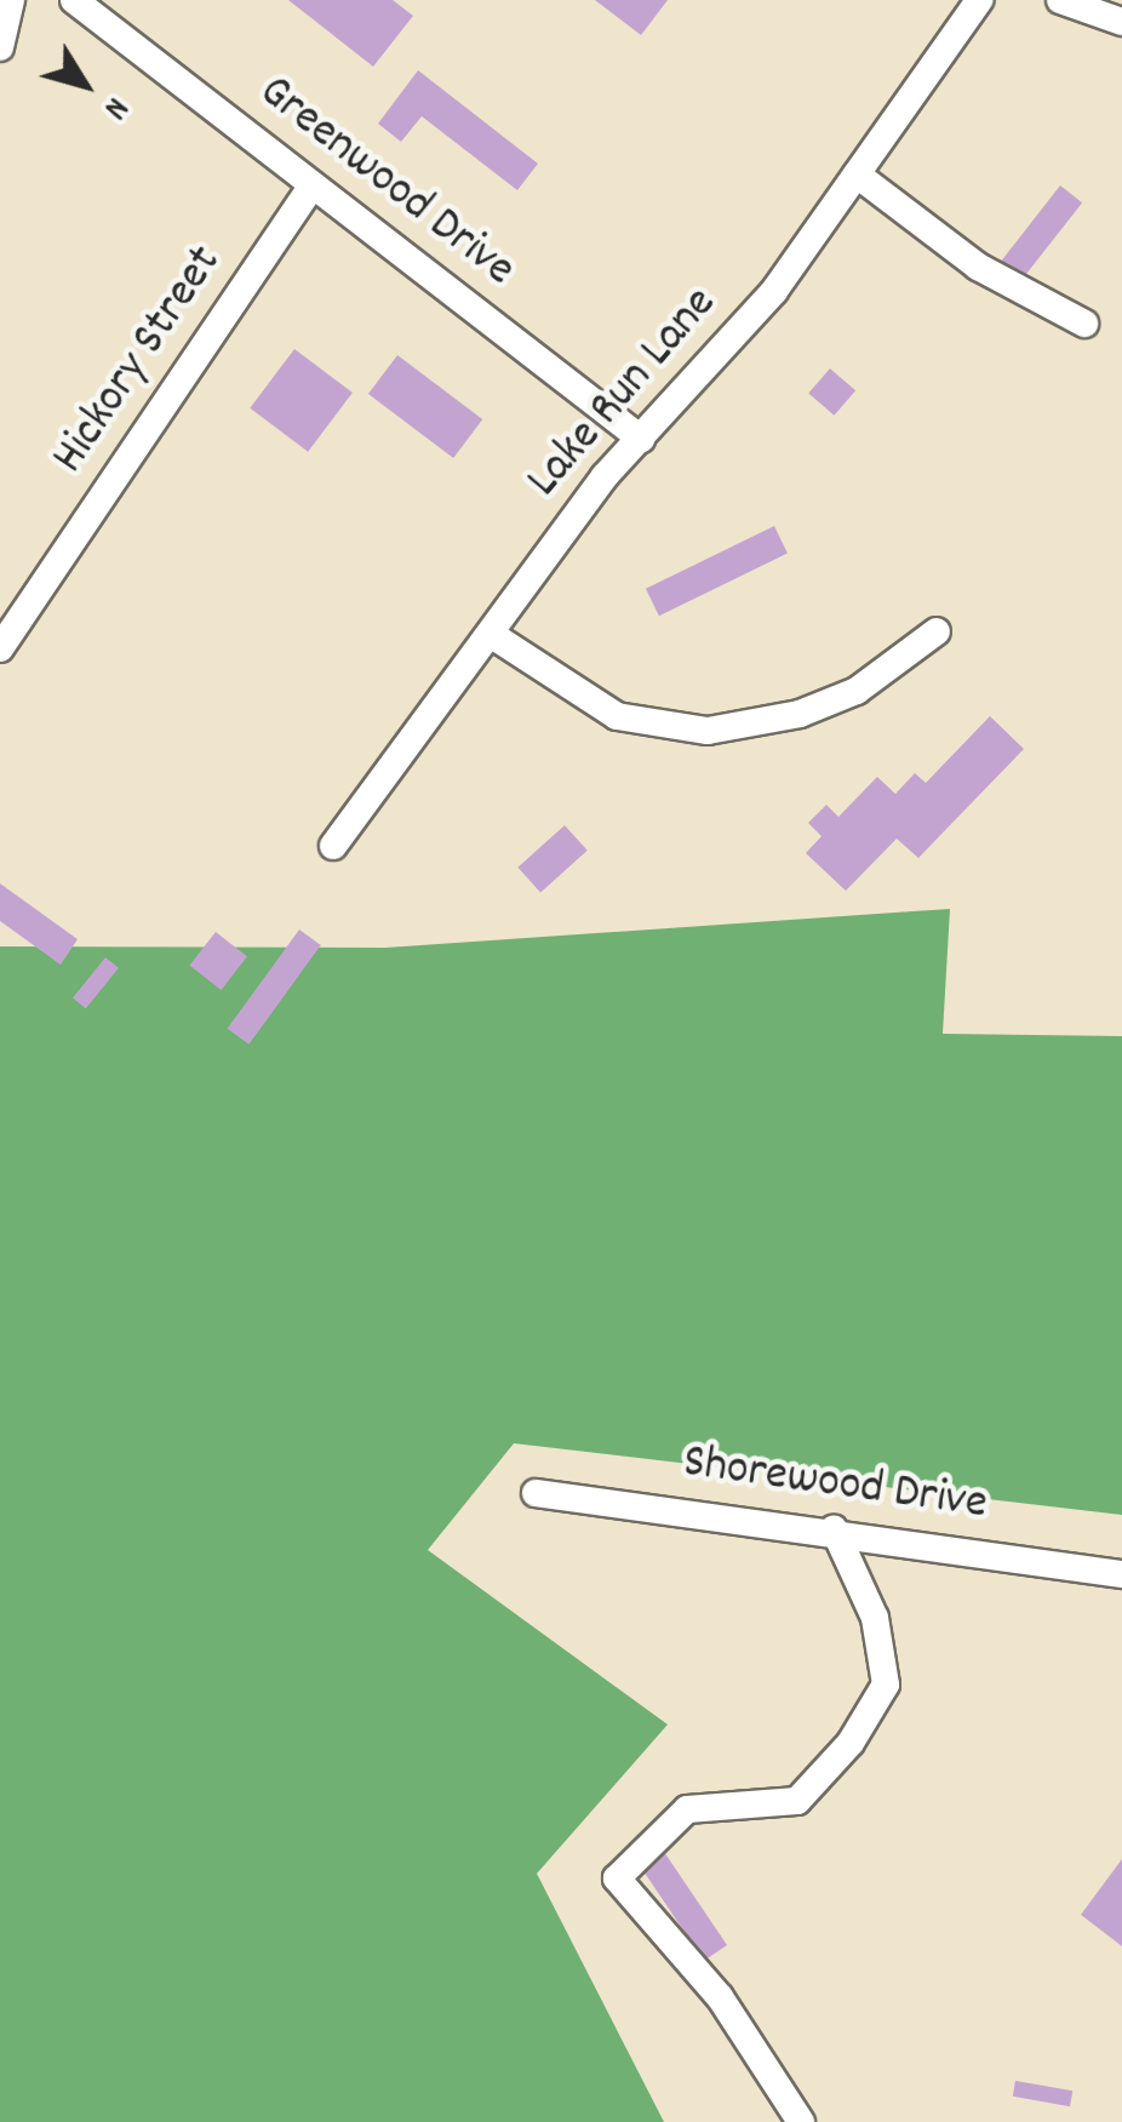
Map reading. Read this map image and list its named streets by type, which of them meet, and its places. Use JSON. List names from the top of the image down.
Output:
{
  "streets": {
    "street": [
      "Greenwood Drive",
      "Hickory Street",
      "Lake Run Lane",
      "Shorewood Drive"
    ]
  },
  "crossings": [
    ["Greenwood Drive", "Hickory Street"],
    ["Greenwood Drive", "Lake Run Lane"]
  ],
  "north": "bottom right"
}
